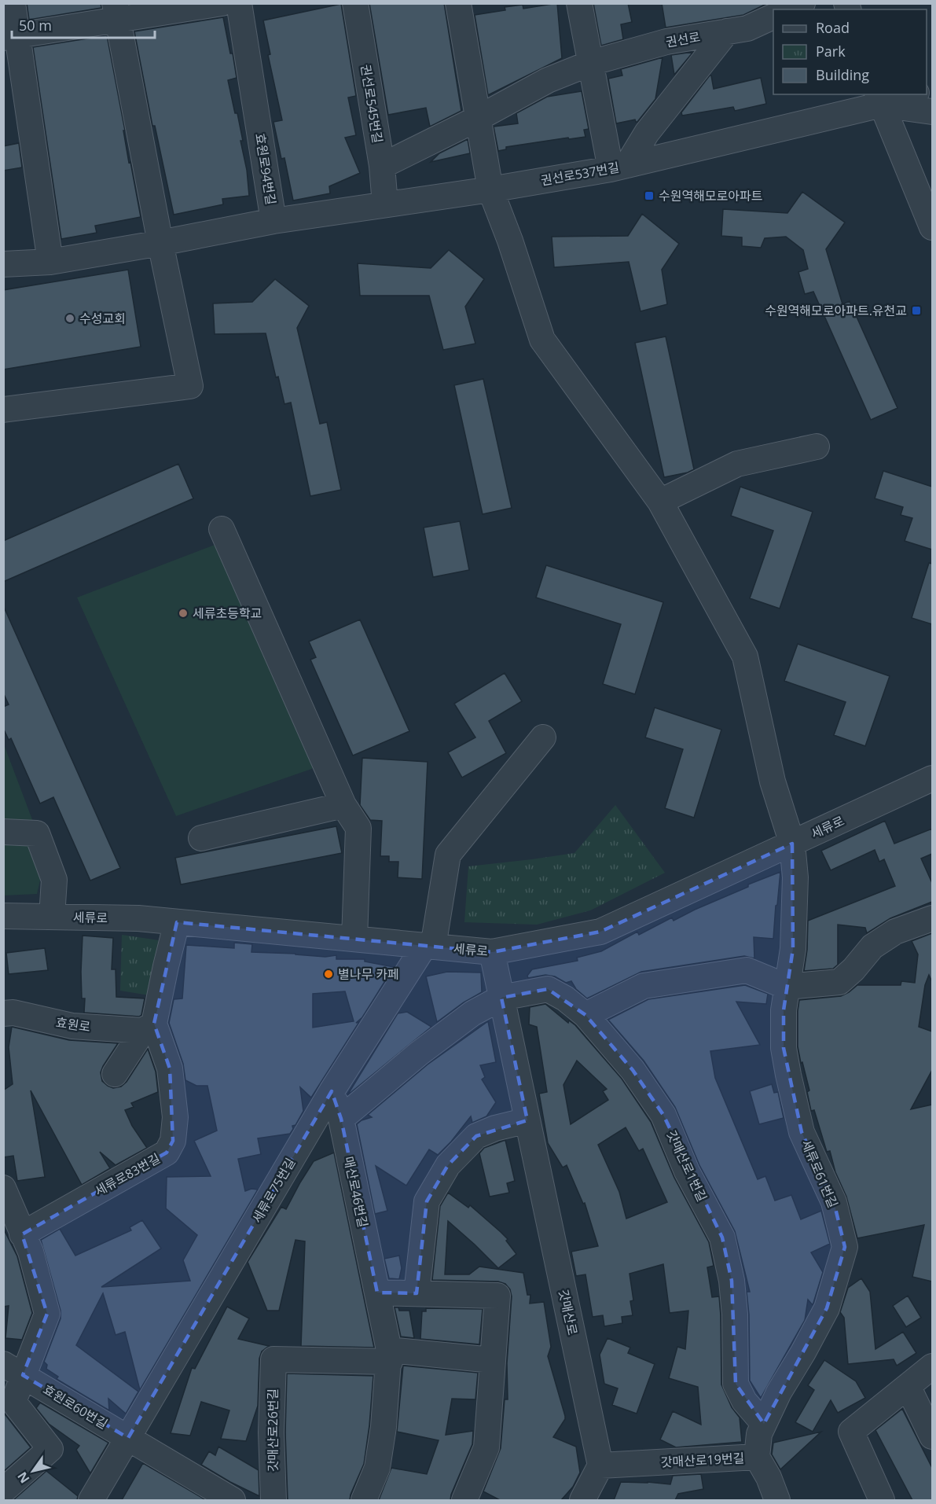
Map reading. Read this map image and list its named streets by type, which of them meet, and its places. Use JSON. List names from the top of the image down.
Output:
{
  "streets": {
    "street": [
      "권선로",
      "권선로545번길",
      "효원로94번길",
      "권선로537번길",
      "세류로",
      "효원로",
      "갓매산로1번길",
      "세류로61번길",
      "세류로83번길",
      "세류로75번길",
      "매산로46번길",
      "갓매산로",
      "효원로60번길",
      "갓매산로26번길",
      "갓매산로19번길"
    ]
  },
  "crossings": [
    ["권선로545번길", "권선로537번길"],
    ["효원로94번길", "권선로537번길"],
    ["권선로537번길", "세류로61번길"],
    ["세류로", "세류로61번길"],
    ["세류로", "세류로75번길"],
    ["세류로", "갓매산로"],
    ["효원로", "세류로83번길"],
    ["갓매산로1번길", "세류로61번길"],
    ["갓매산로1번길", "갓매산로"],
    ["세류로61번길", "갓매산로19번길"],
    ["세류로75번길", "매산로46번길"],
    ["세류로75번길", "효원로60번길"],
    ["매산로46번길", "갓매산로26번길"],
    ["갓매산로", "갓매산로19번길"]
  ],
  "places": {
    "transit": ["수원역해모로아파트", "수원역해모로아파트.유천교"],
    "other": ["수성교회", "세류초등학교", "별나무 카페"]
  },
  "legend": ["Road", "Park", "Building"],
  "scale_bar": "50 m",
  "north": "bottom left"
}
